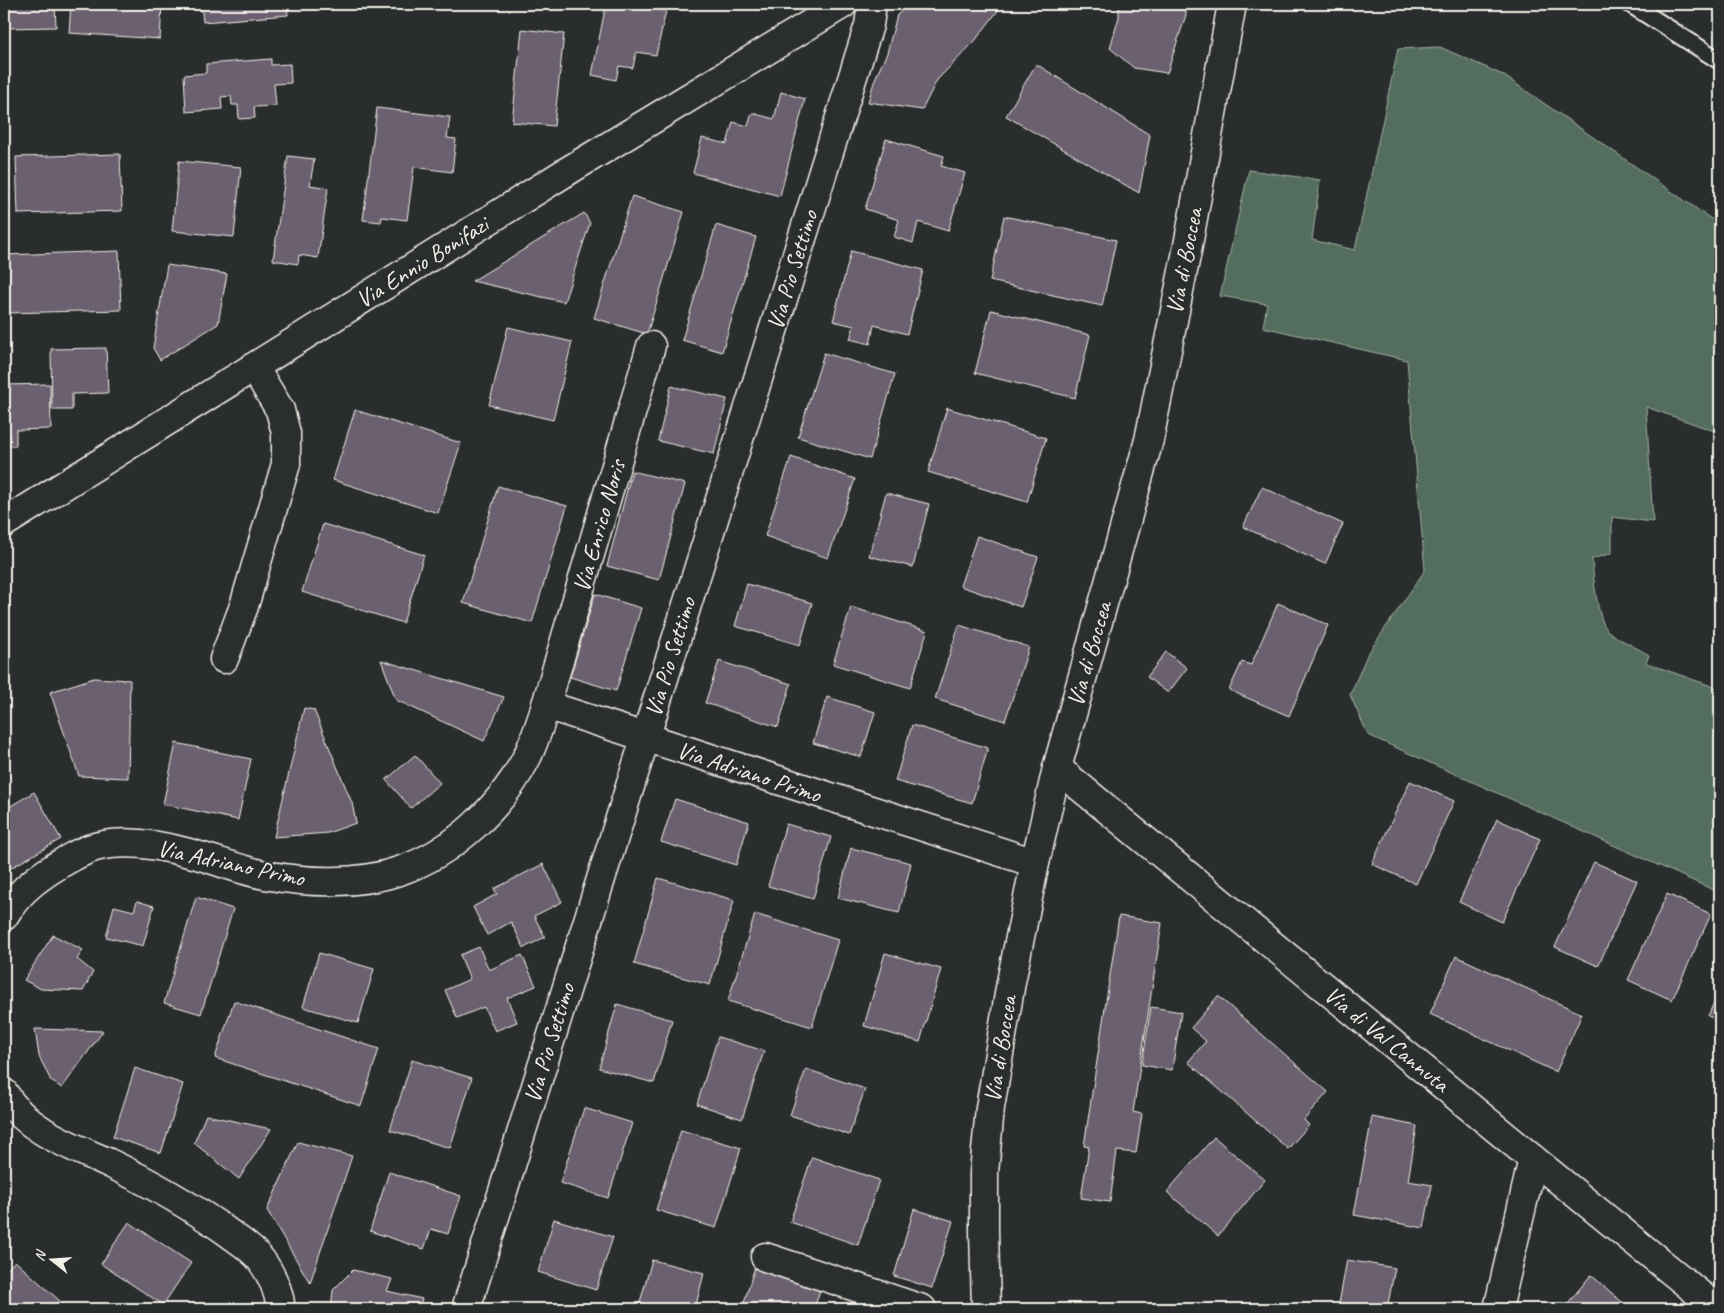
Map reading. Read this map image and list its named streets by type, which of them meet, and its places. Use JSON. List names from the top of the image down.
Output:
{
  "streets": {
    "street": [
      "Via di Boccea",
      "Via Ennio Bonifazi",
      "Via Pio Settimo",
      "Via Enrico Noris",
      "Via Adriano Primo",
      "Via di Val Cannuta"
    ]
  },
  "crossings": [
    ["Via di Boccea", "Via Adriano Primo"],
    ["Via di Boccea", "Via di Val Cannuta"],
    ["Via Pio Settimo", "Via Adriano Primo"],
    ["Via Enrico Noris", "Via Adriano Primo"]
  ],
  "north": "left"
}
